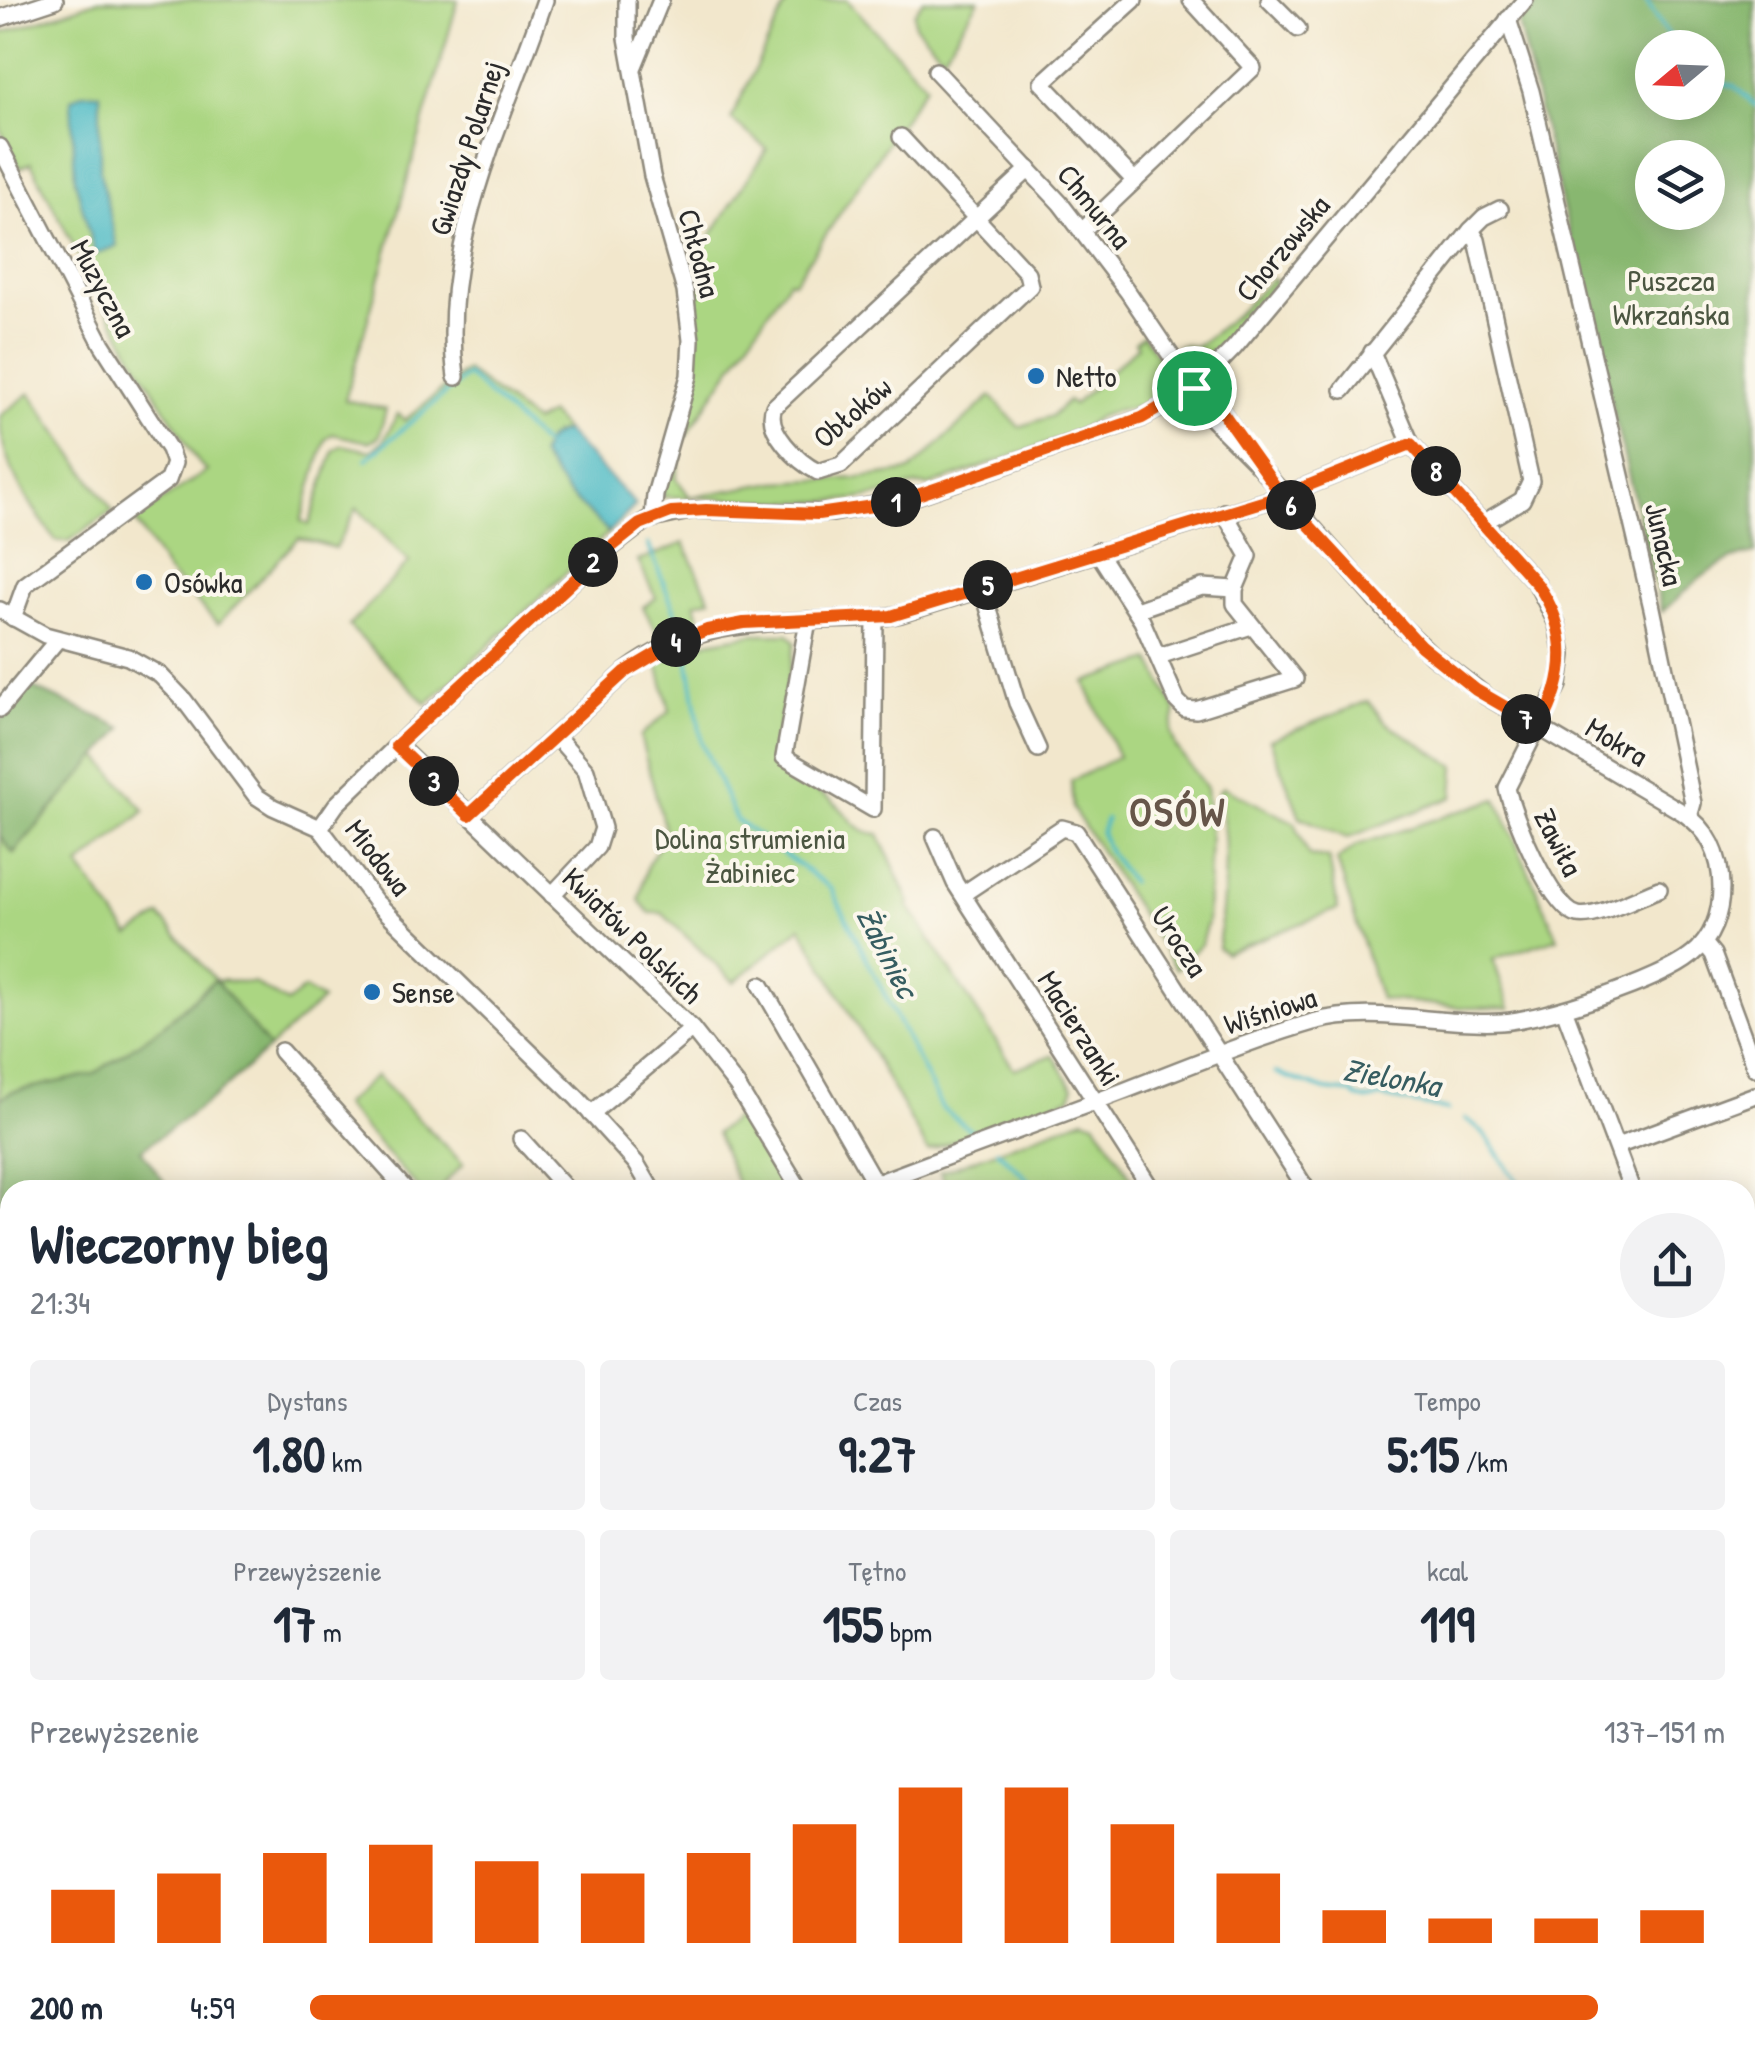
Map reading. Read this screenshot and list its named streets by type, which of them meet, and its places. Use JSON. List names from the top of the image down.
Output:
{
  "streets": {
    "street": [
      "Gwiazdy Polarnej",
      "Chmurna",
      "Chorzowska",
      "Chłodna",
      "Muzyczna",
      "Obłoków",
      "Junacka",
      "Mokra",
      "Zawiła",
      "Miodowa",
      "Kwiatów Polskich",
      "Urocza",
      "Wiśniowa",
      "Macierzanki"
    ]
  },
  "crossings": [
    ["Chmurna", "Chorzowska"],
    ["Chmurna", "Obłoków"],
    ["Chmurna", "Mokra"],
    ["Chorzowska", "Chłodna"],
    ["Chorzowska", "Junacka"],
    ["Chorzowska", "Mokra"],
    ["Chorzowska", "Miodowa"],
    ["Chorzowska", "Kwiatów Polskich"],
    ["Muzyczna", "Miodowa"],
    ["Junacka", "Mokra"],
    ["Junacka", "Wiśniowa"],
    ["Mokra", "Zawiła"],
    ["Urocza", "Wiśniowa"],
    ["Urocza", "Macierzanki"],
    ["Wiśniowa", "Macierzanki"]
  ],
  "districts": ["OSÓW"],
  "water": ["Żabiniec", "Zielonka"],
  "parks": ["Puszcza Wkrzańska", "Dolina strumienia Żabiniec"],
  "places": ["Netto", "Osówka", "Sense"],
  "north": "left",
  "page": {
    "pins": [
      "8",
      "1",
      "6",
      "2",
      "5",
      "4",
      "7",
      "3"
    ],
    "heading": ["Wieczorny bieg", "21:34"],
    "stats": [
      ["Dystans", "1.80 km"],
      ["Czas", "9:27"],
      ["Tempo", "5:15 /km"],
      ["Przewyższenie", "17 m"],
      ["Tętno", "155 bpm"],
      ["kcal", "119"]
    ],
    "chart": ["Przewyższenie", "137–151 m"],
    "list": [
      {
        "name": "200 m",
        "note": "4:59"
      }
    ]
  }
}
